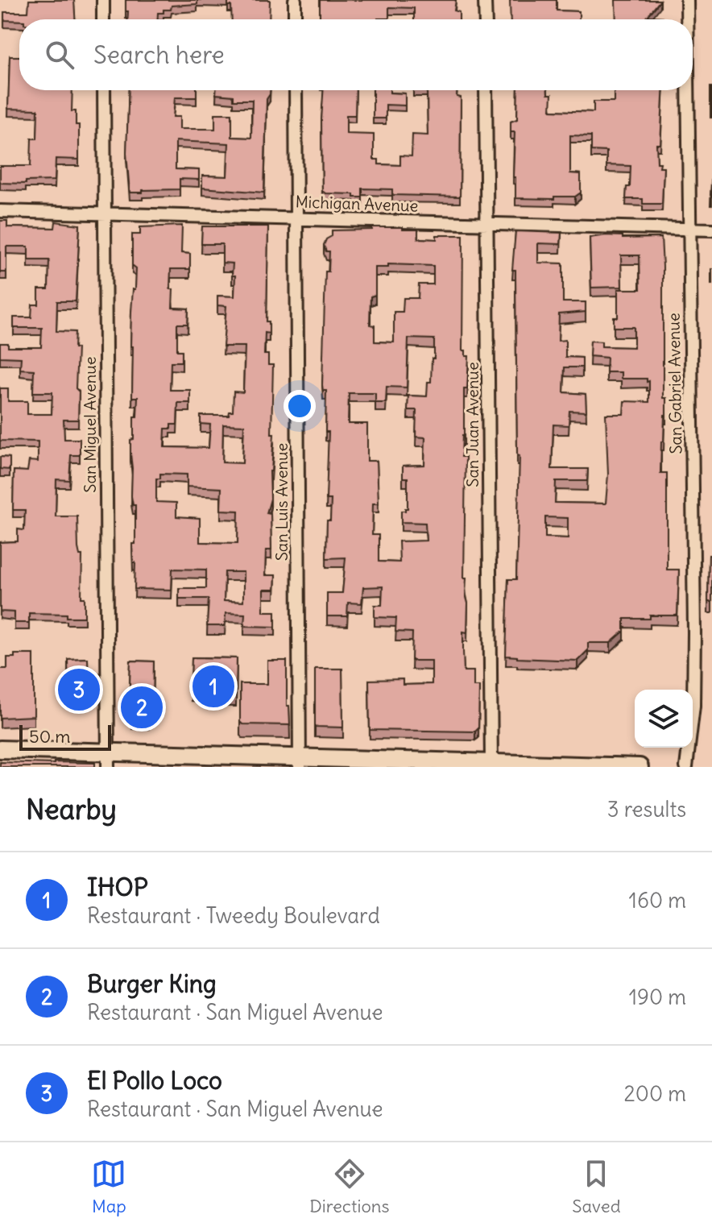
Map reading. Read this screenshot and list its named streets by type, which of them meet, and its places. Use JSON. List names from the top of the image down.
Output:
{
  "streets": {
    "street": [
      "Michigan Avenue",
      "San Gabriel Avenue",
      "San Miguel Avenue",
      "San Juan Avenue",
      "San Luis Avenue"
    ]
  },
  "crossings": [
    ["Michigan Avenue", "San Gabriel Avenue"],
    ["Michigan Avenue", "San Miguel Avenue"],
    ["Michigan Avenue", "San Juan Avenue"],
    ["Michigan Avenue", "San Luis Avenue"]
  ],
  "scale_bar": "50 m",
  "page": {
    "search": "Search here",
    "pins": ["1", "3", "2"],
    "scale": "50 m",
    "heading": ["Nearby", "3 results"],
    "list": [
      {
        "mark": "1",
        "name": "IHOP",
        "note": "Restaurant · Tweedy Boulevard",
        "value": "160 m"
      },
      {
        "mark": "2",
        "name": "Burger King",
        "note": "Restaurant · San Miguel Avenue",
        "value": "190 m"
      },
      {
        "mark": "3",
        "name": "El Pollo Loco",
        "note": "Restaurant · San Miguel Avenue",
        "value": "200 m"
      }
    ],
    "nav": ["Map", "Directions", "Saved"]
  }
}
